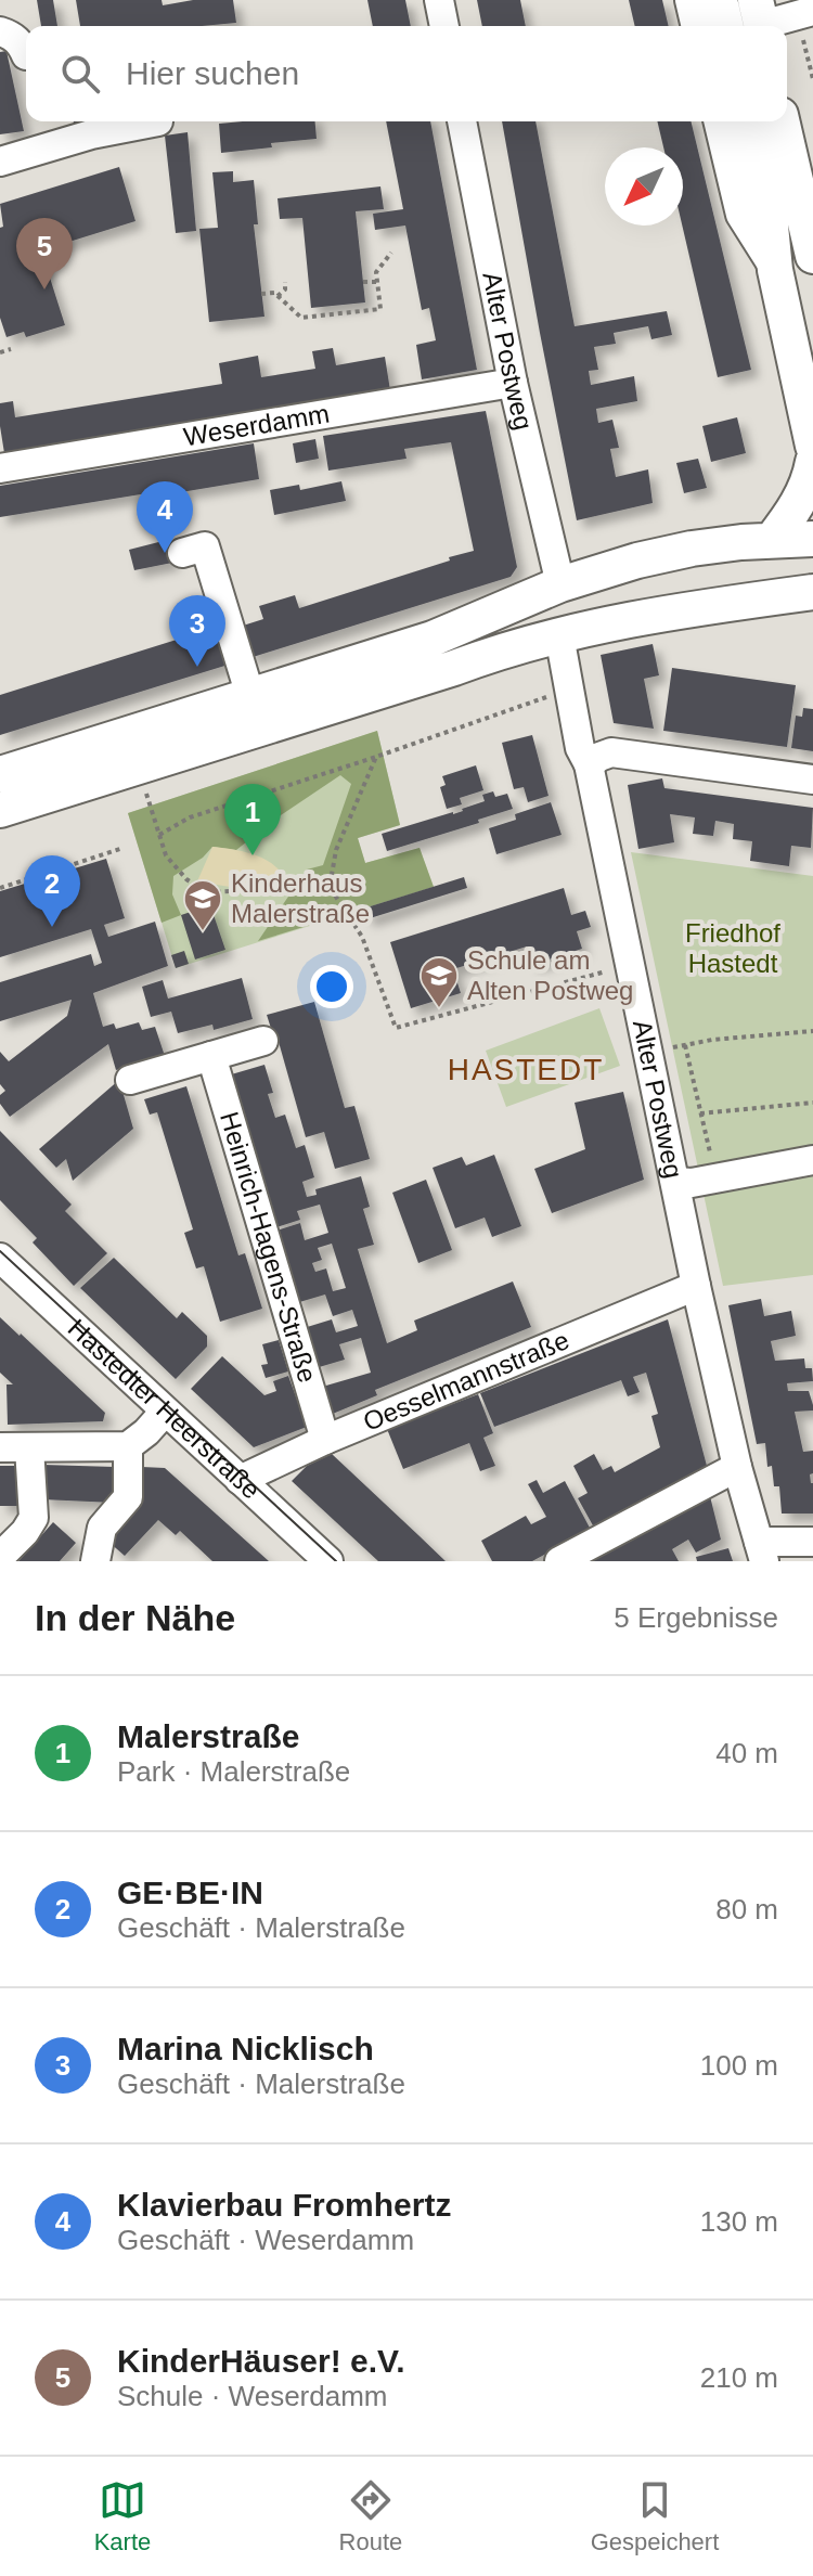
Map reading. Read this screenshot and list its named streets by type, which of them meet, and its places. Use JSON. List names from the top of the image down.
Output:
{
  "streets": {
    "street": [
      "Alter Postweg",
      "Weserdamm",
      "Heinrich-Hagens-Straße",
      "Oesselmannstraße",
      "Hastedter Heerstraße"
    ]
  },
  "crossings": [
    ["Alter Postweg", "Weserdamm"],
    ["Alter Postweg", "Oesselmannstraße"],
    ["Heinrich-Hagens-Straße", "Oesselmannstraße"],
    ["Oesselmannstraße", "Hastedter Heerstraße"]
  ],
  "districts": ["HASTEDT"],
  "parks": ["Friedhof Hastedt"],
  "places": {
    "school or university": ["Kinderhaus Malerstraße", "Schule am Alten Postweg"]
  },
  "north": "bottom left",
  "page": {
    "search": "Hier suchen",
    "pins": [
      "5",
      "4",
      "3",
      "1",
      "2"
    ],
    "heading": ["In der Nähe", "5 Ergebnisse"],
    "list": [
      {
        "mark": "1",
        "name": "Malerstraße",
        "note": "Park · Malerstraße",
        "value": "40 m"
      },
      {
        "mark": "2",
        "name": "GE·BE·IN",
        "note": "Geschäft · Malerstraße",
        "value": "80 m"
      },
      {
        "mark": "3",
        "name": "Marina Nicklisch",
        "note": "Geschäft · Malerstraße",
        "value": "100 m"
      },
      {
        "mark": "4",
        "name": "Klavierbau Fromhertz",
        "note": "Geschäft · Weserdamm",
        "value": "130 m"
      },
      {
        "mark": "5",
        "name": "KinderHäuser! e.V.",
        "note": "Schule · Weserdamm",
        "value": "210 m"
      }
    ],
    "nav": ["Karte", "Route", "Gespeichert"]
  }
}
